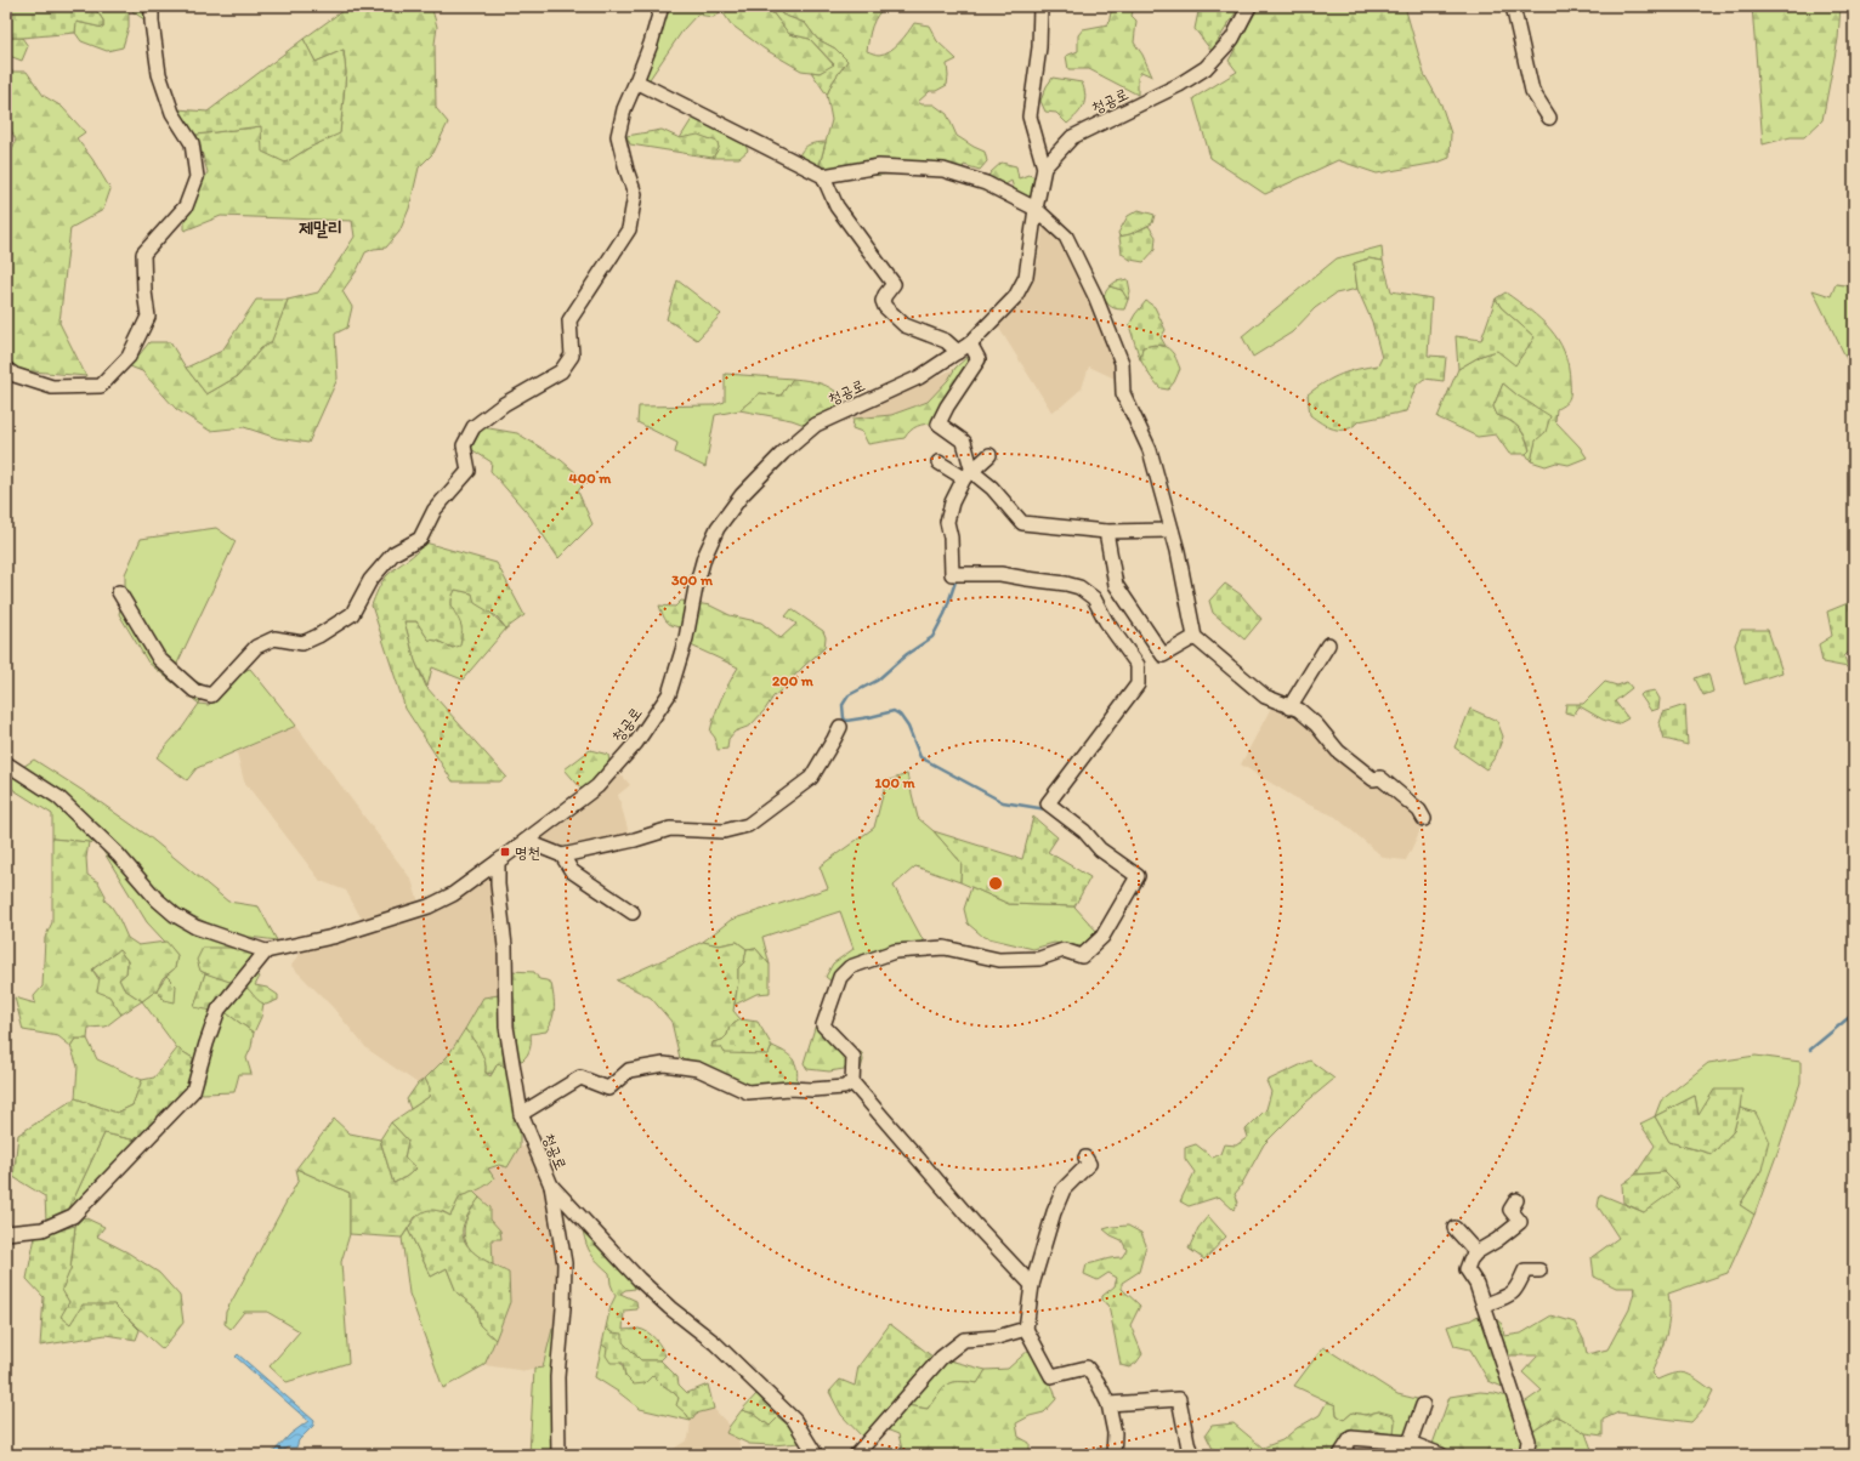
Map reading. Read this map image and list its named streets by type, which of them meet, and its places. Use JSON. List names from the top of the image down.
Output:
{
  "streets": {
    "street": ["청공로"]
  },
  "districts": ["제말리"],
  "places": {
    "transit": ["명천"]
  },
  "rings": [
    "400 m",
    "300 m",
    "200 m",
    "100 m"
  ]
}
